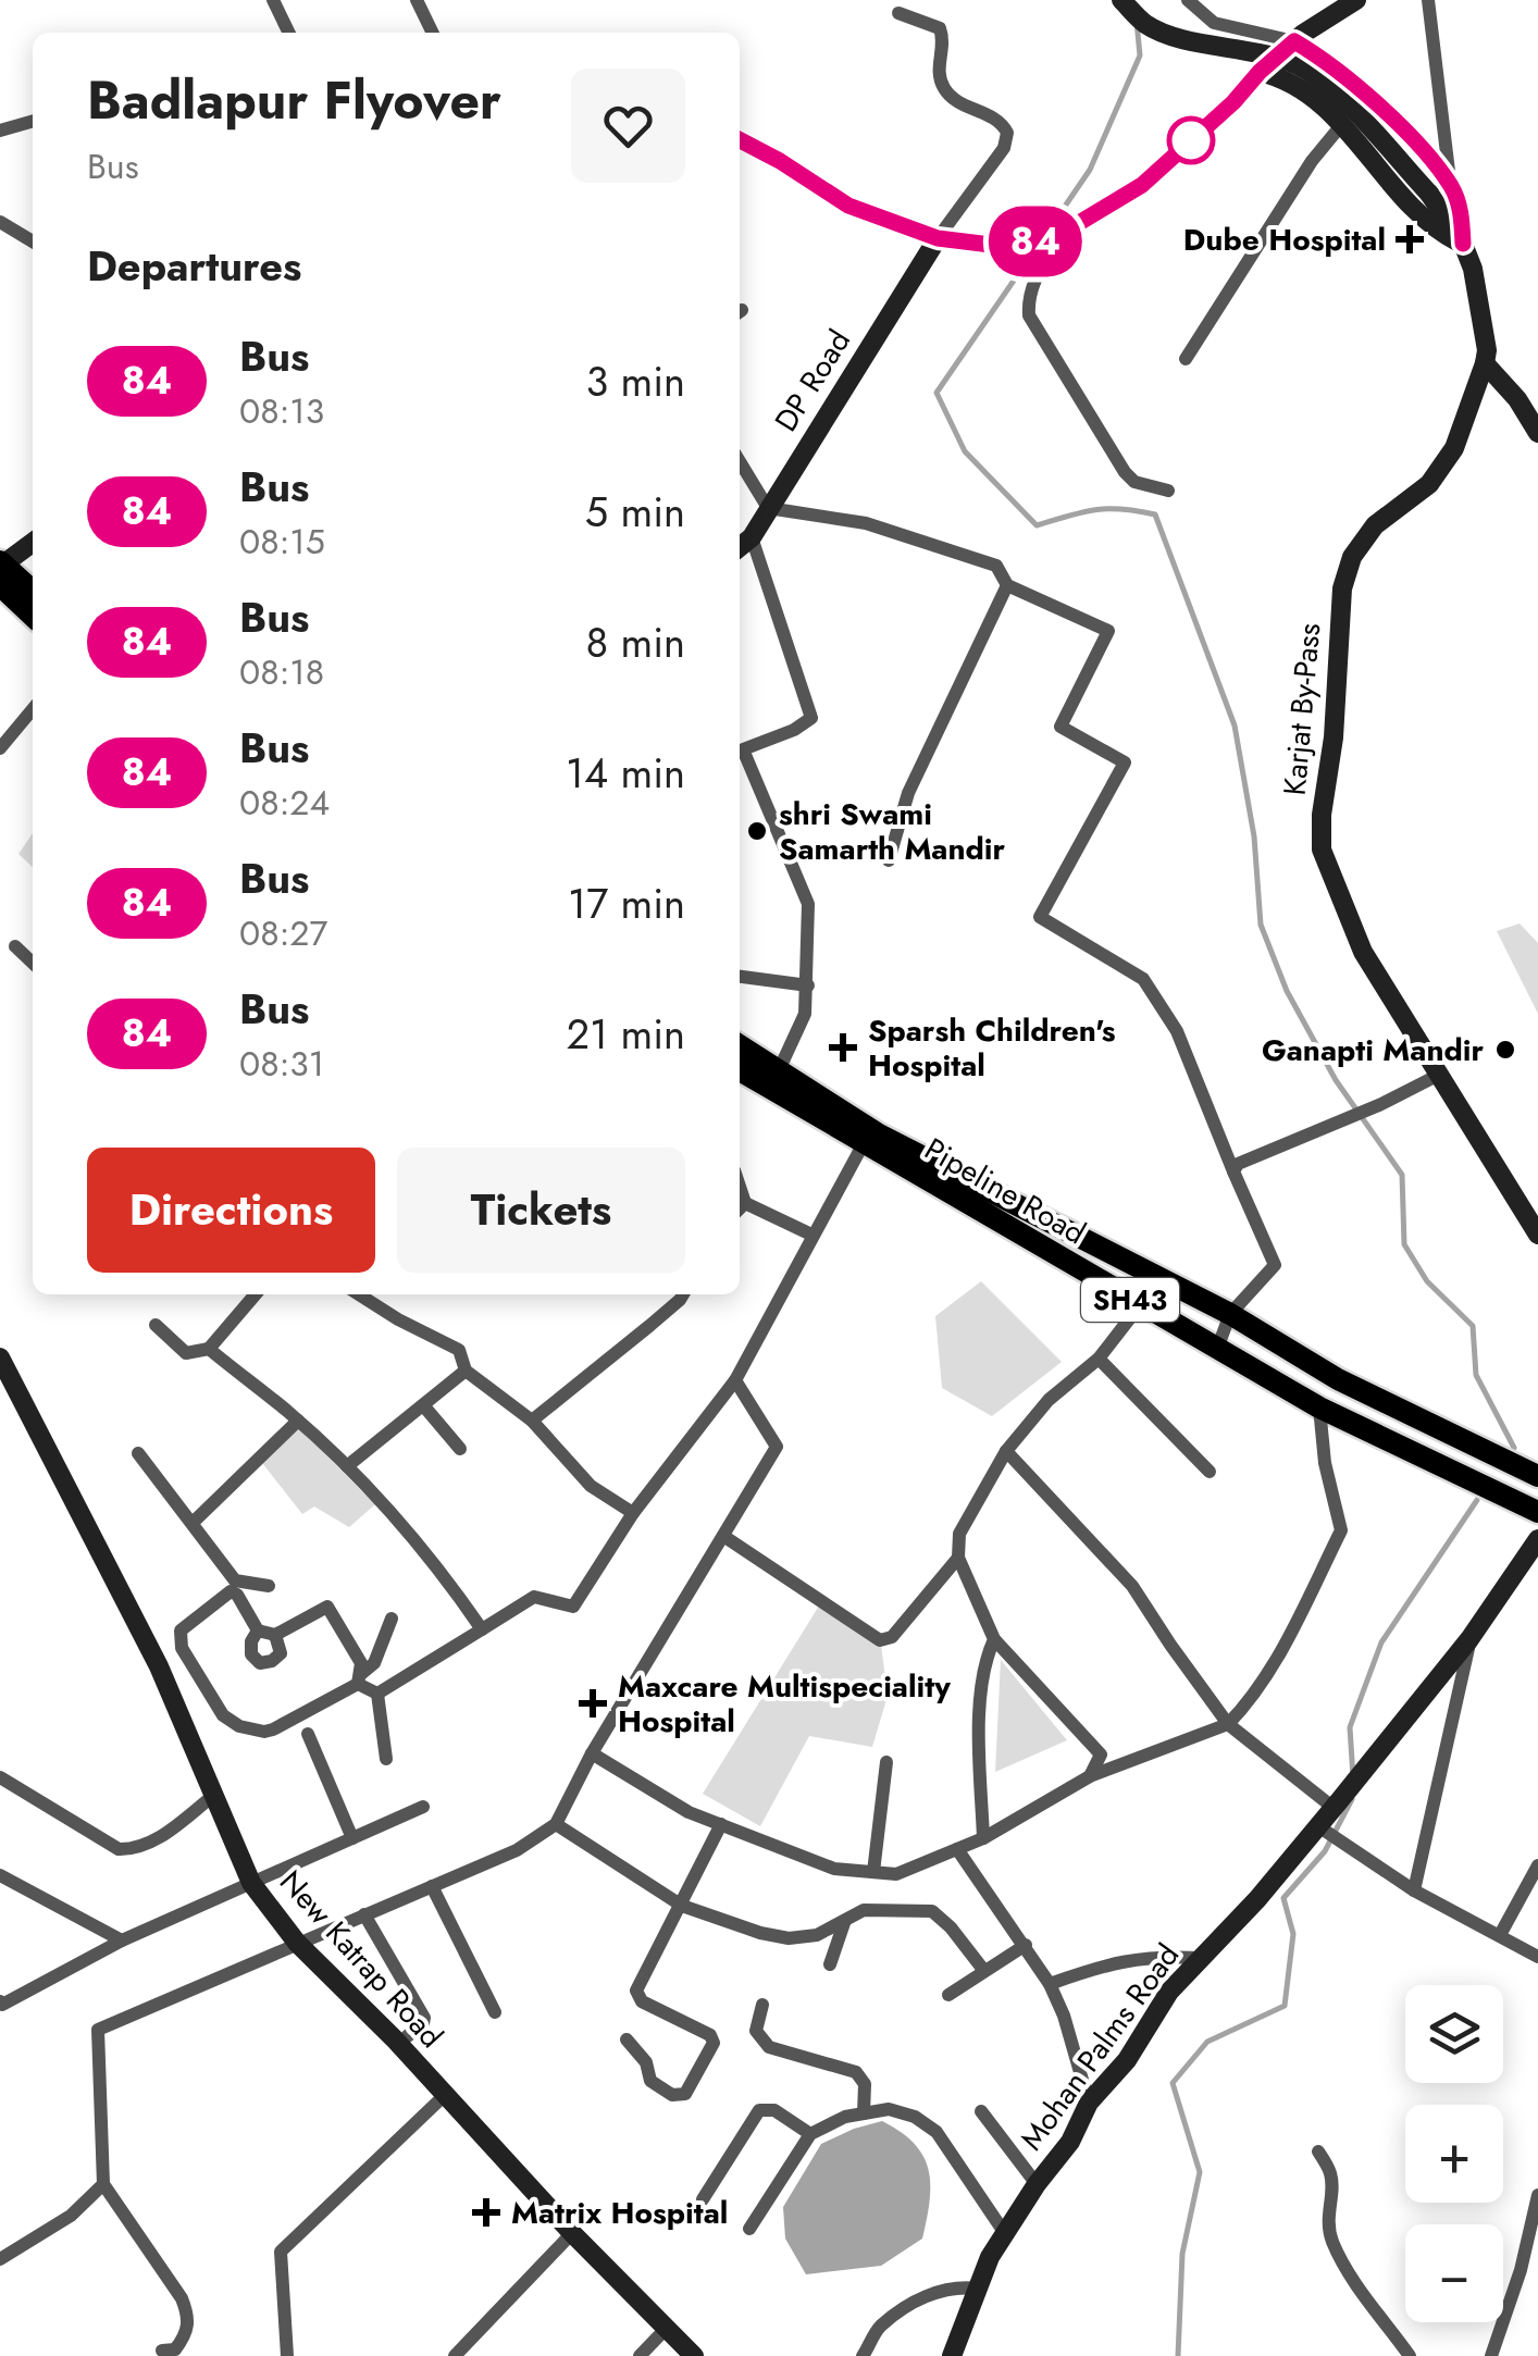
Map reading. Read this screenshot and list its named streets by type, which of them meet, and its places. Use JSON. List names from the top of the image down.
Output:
{
  "streets": {
    "main road": [
      "DP Road",
      "Karjat By-Pass",
      "Pipeline Road",
      "SH43",
      "New Katrap Road",
      "Mohan Palms Road"
    ]
  },
  "places": {
    "health": [
      "Dube Hospital",
      "Sparsh Children's Hospital",
      "Maxcare Multispeciality Hospital",
      "Matrix Hospital"
    ],
    "other": ["shri Swami Samarth Mandir", "Ganapti Mandir"]
  },
  "lines": ["bus line 84"],
  "page": {
    "on_map": "84",
    "heading": [
      ["Badlapur Flyover", "Bus"],
      "Departures"
    ],
    "list": [
      {
        "mark": "84",
        "name": "Bus",
        "note": "08:13",
        "value": "3 min"
      },
      {
        "mark": "84",
        "name": "Bus",
        "note": "08:15",
        "value": "5 min"
      },
      {
        "mark": "84",
        "name": "Bus",
        "note": "08:18",
        "value": "8 min"
      },
      {
        "mark": "84",
        "name": "Bus",
        "note": "08:24",
        "value": "14 min"
      },
      {
        "mark": "84",
        "name": "Bus",
        "note": "08:27",
        "value": "17 min"
      },
      {
        "mark": "84",
        "name": "Bus",
        "note": "08:31",
        "value": "21 min"
      }
    ],
    "buttons": ["Directions", "Tickets"],
    "map_buttons": ["+", "−"]
  }
}
